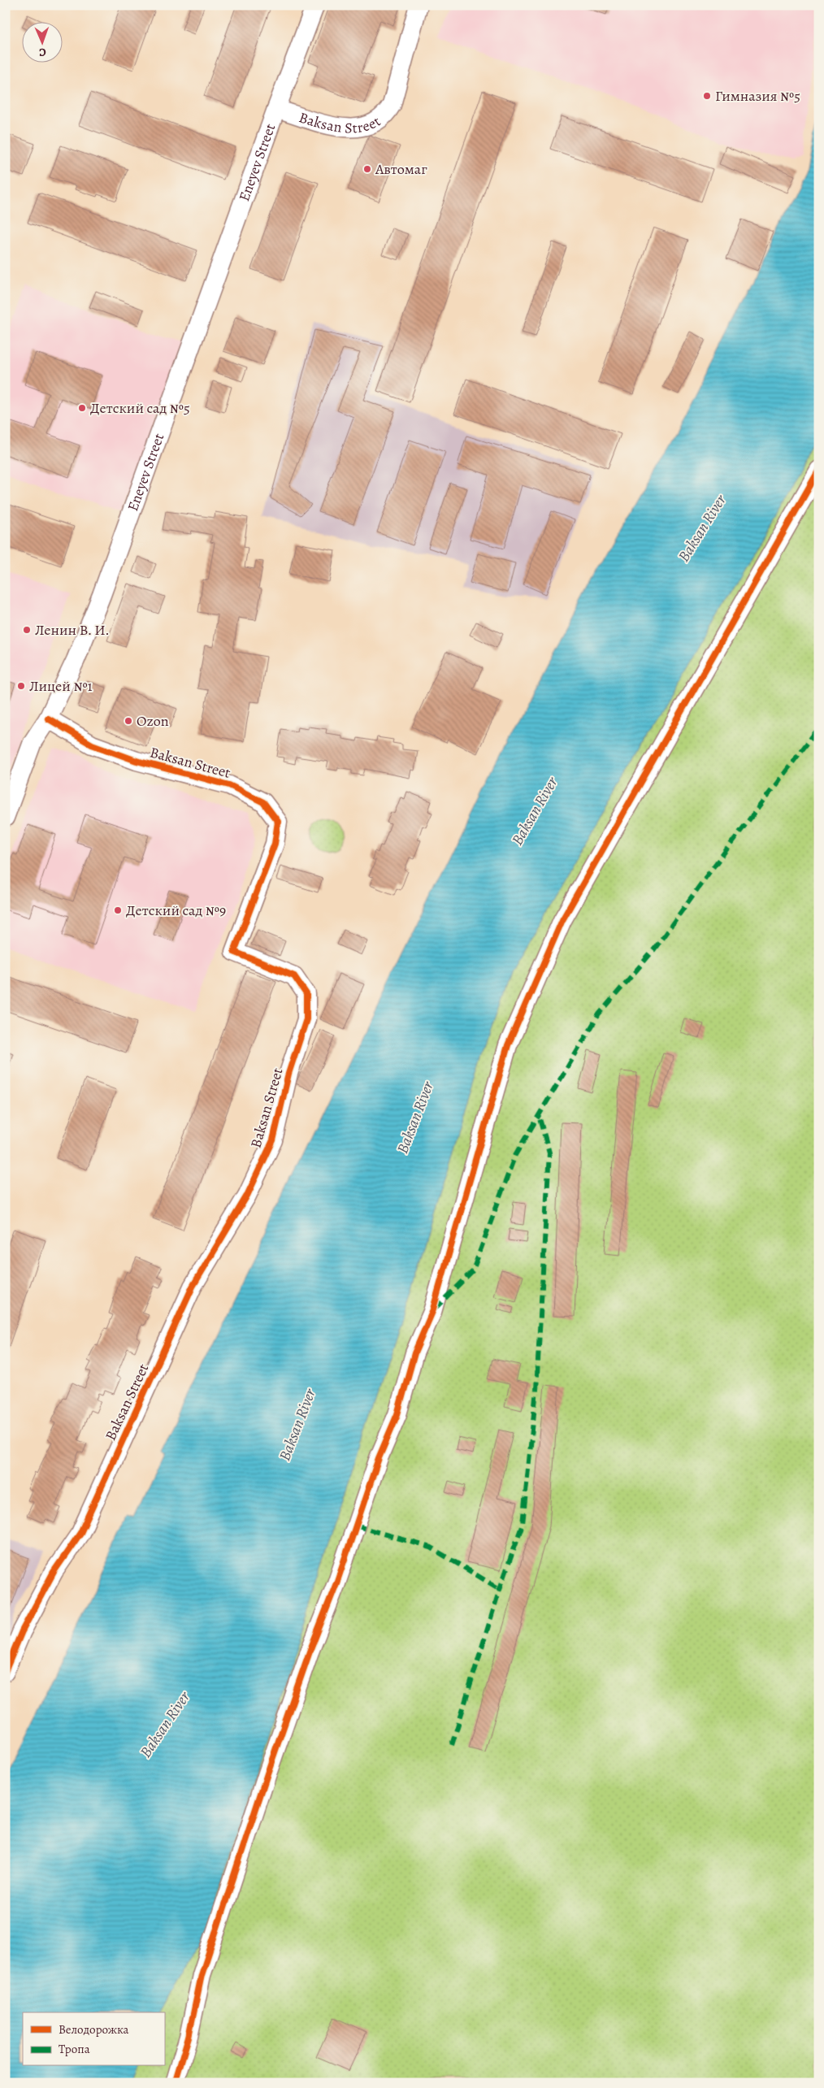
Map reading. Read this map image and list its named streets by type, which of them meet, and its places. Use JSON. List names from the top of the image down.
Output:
{
  "streets": {
    "street": ["Baksan Street", "Eneyev Street"]
  },
  "crossings": [
    ["Baksan Street", "Eneyev Street"]
  ],
  "water": ["Baksan River"],
  "places": [
    "Гимназия №5",
    "Автомаг",
    "Детский сад №5",
    "Ленин В. И.",
    "Лицей №1",
    "Ozon",
    "Детский сад №9"
  ],
  "legend": ["Велодорожка", "Тропа"],
  "north": "bottom"
}
